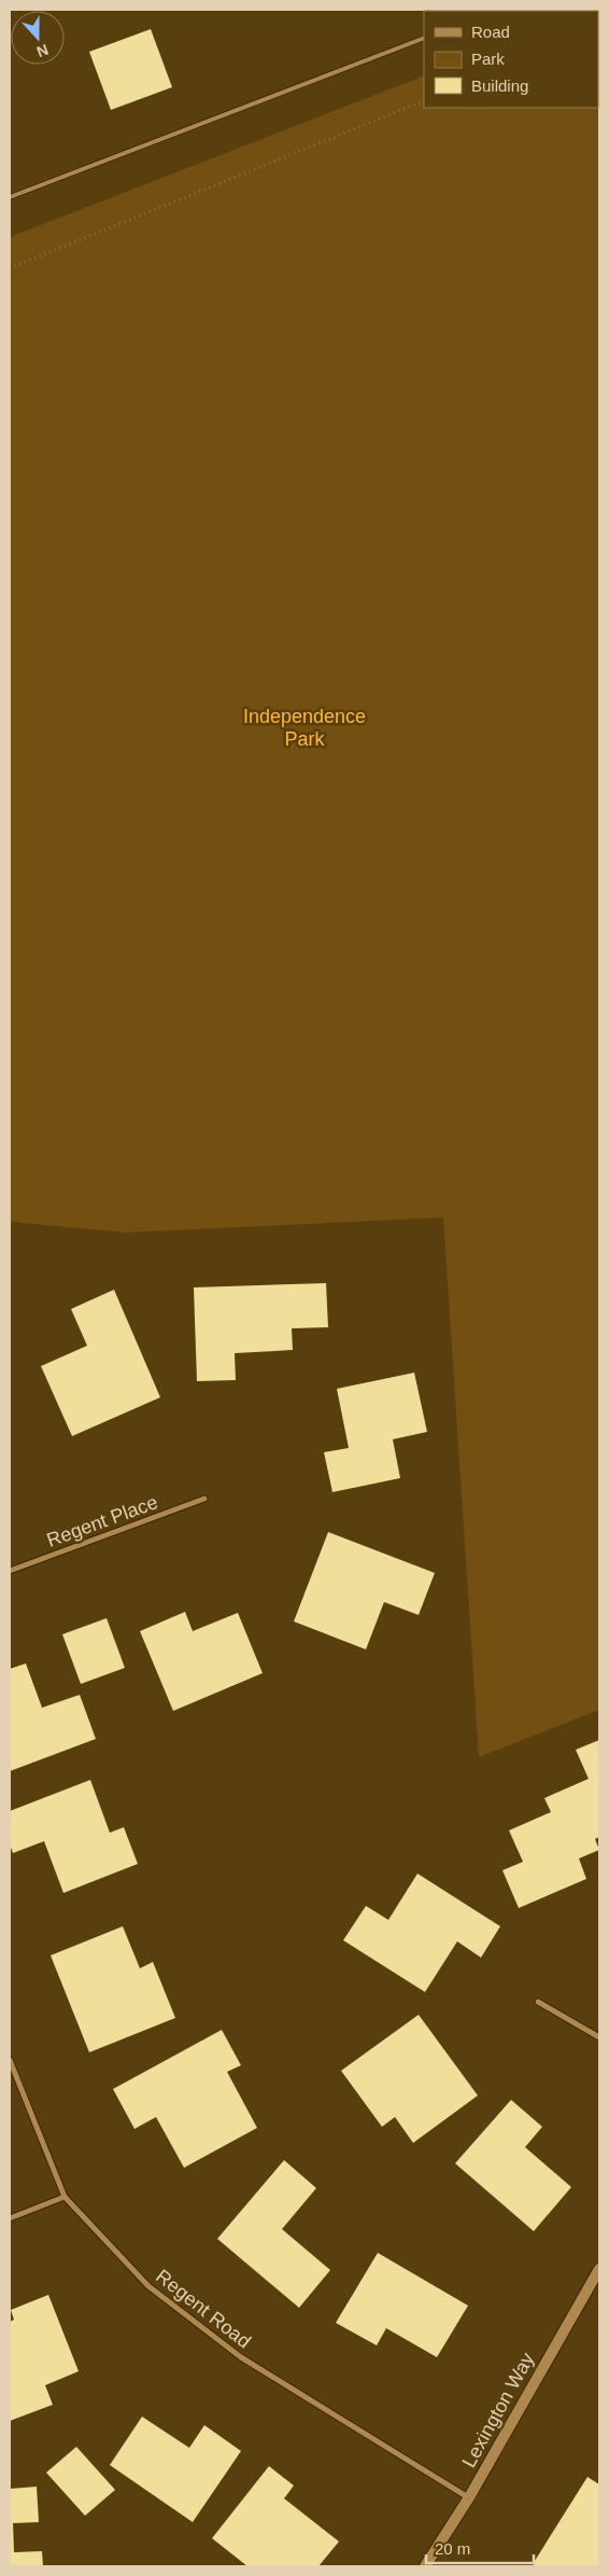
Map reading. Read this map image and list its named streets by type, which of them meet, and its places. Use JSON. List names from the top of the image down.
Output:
{
  "streets": {
    "street": ["Regent Place", "Regent Road", "Lexington Way"]
  },
  "crossings": [
    ["Regent Road", "Lexington Way"]
  ],
  "parks": ["Independence Park"],
  "legend": ["Road", "Park", "Building"],
  "scale_bar": "20 m",
  "north": "bottom"
}
